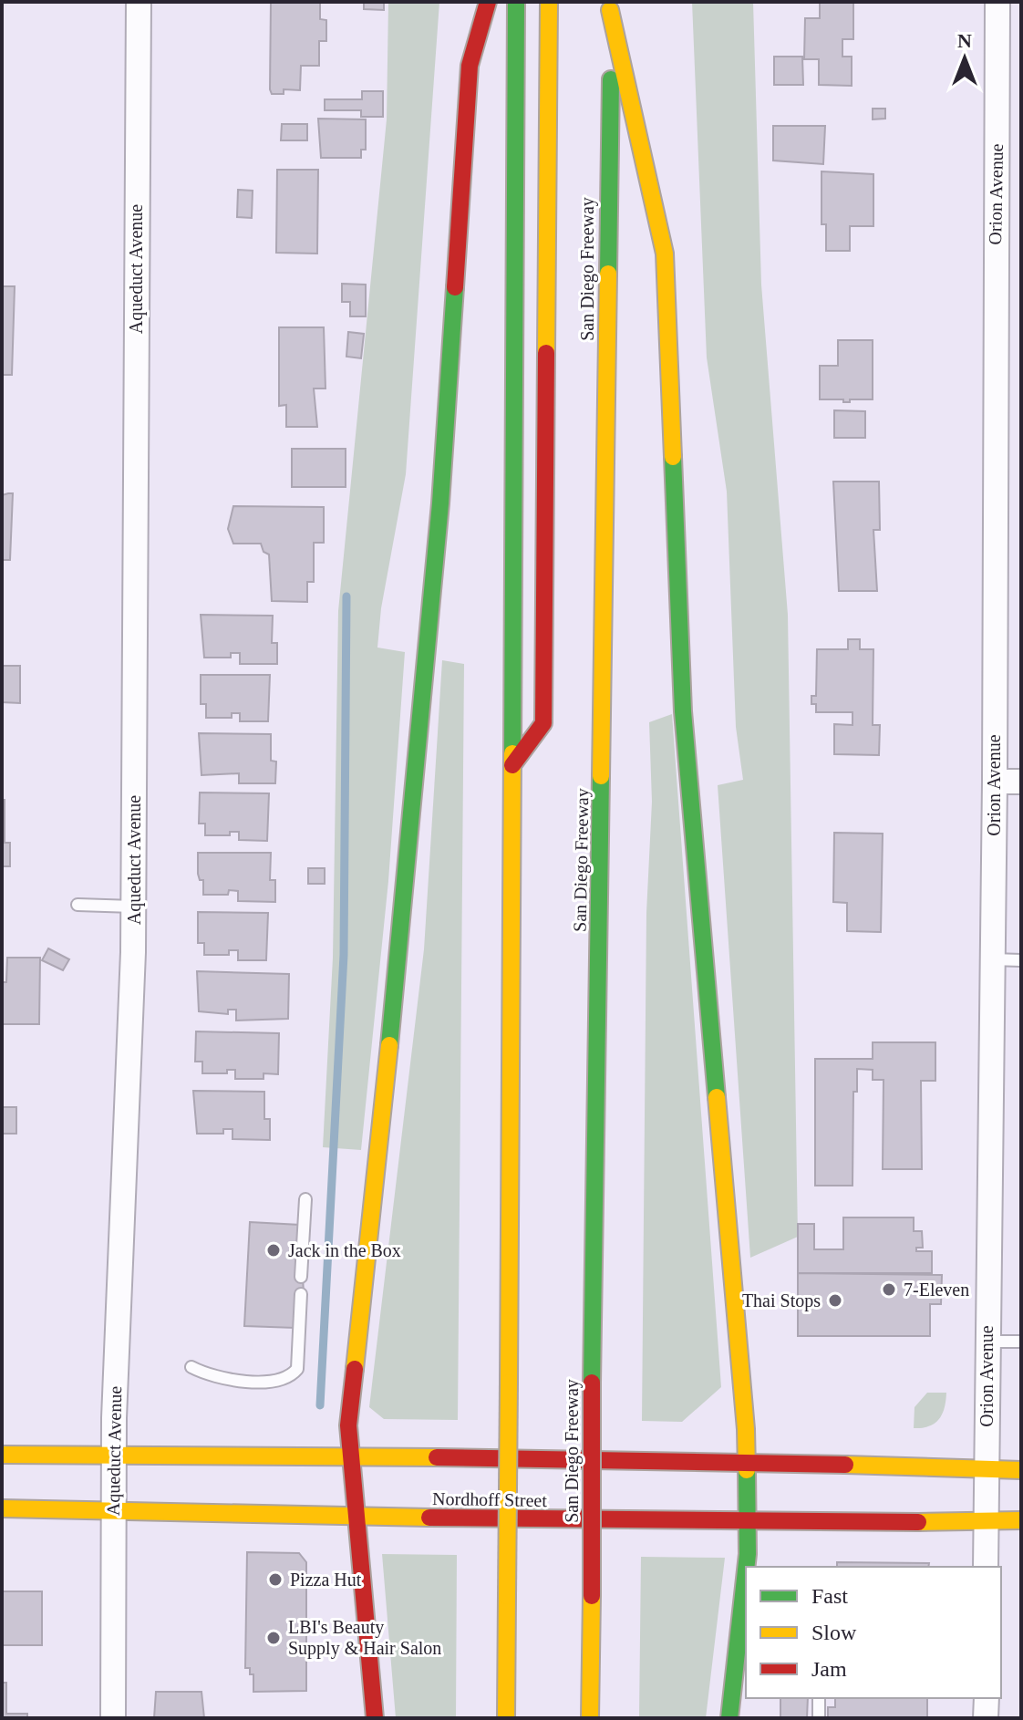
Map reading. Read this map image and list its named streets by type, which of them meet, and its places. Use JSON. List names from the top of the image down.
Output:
{
  "streets": {
    "main road": ["San Diego Freeway", "Nordhoff Street"],
    "street": ["Orion Avenue", "Aqueduct Avenue"]
  },
  "crossings": [
    ["Orion Avenue", "Nordhoff Street"],
    ["Aqueduct Avenue", "Nordhoff Street"]
  ],
  "places": [
    "Jack in the Box",
    "7-Eleven",
    "Thai Stops",
    "Pizza Hut",
    "LBI's Beauty Supply & Hair Salon"
  ],
  "legend": ["Fast", "Slow", "Jam"],
  "north": "top"
}
